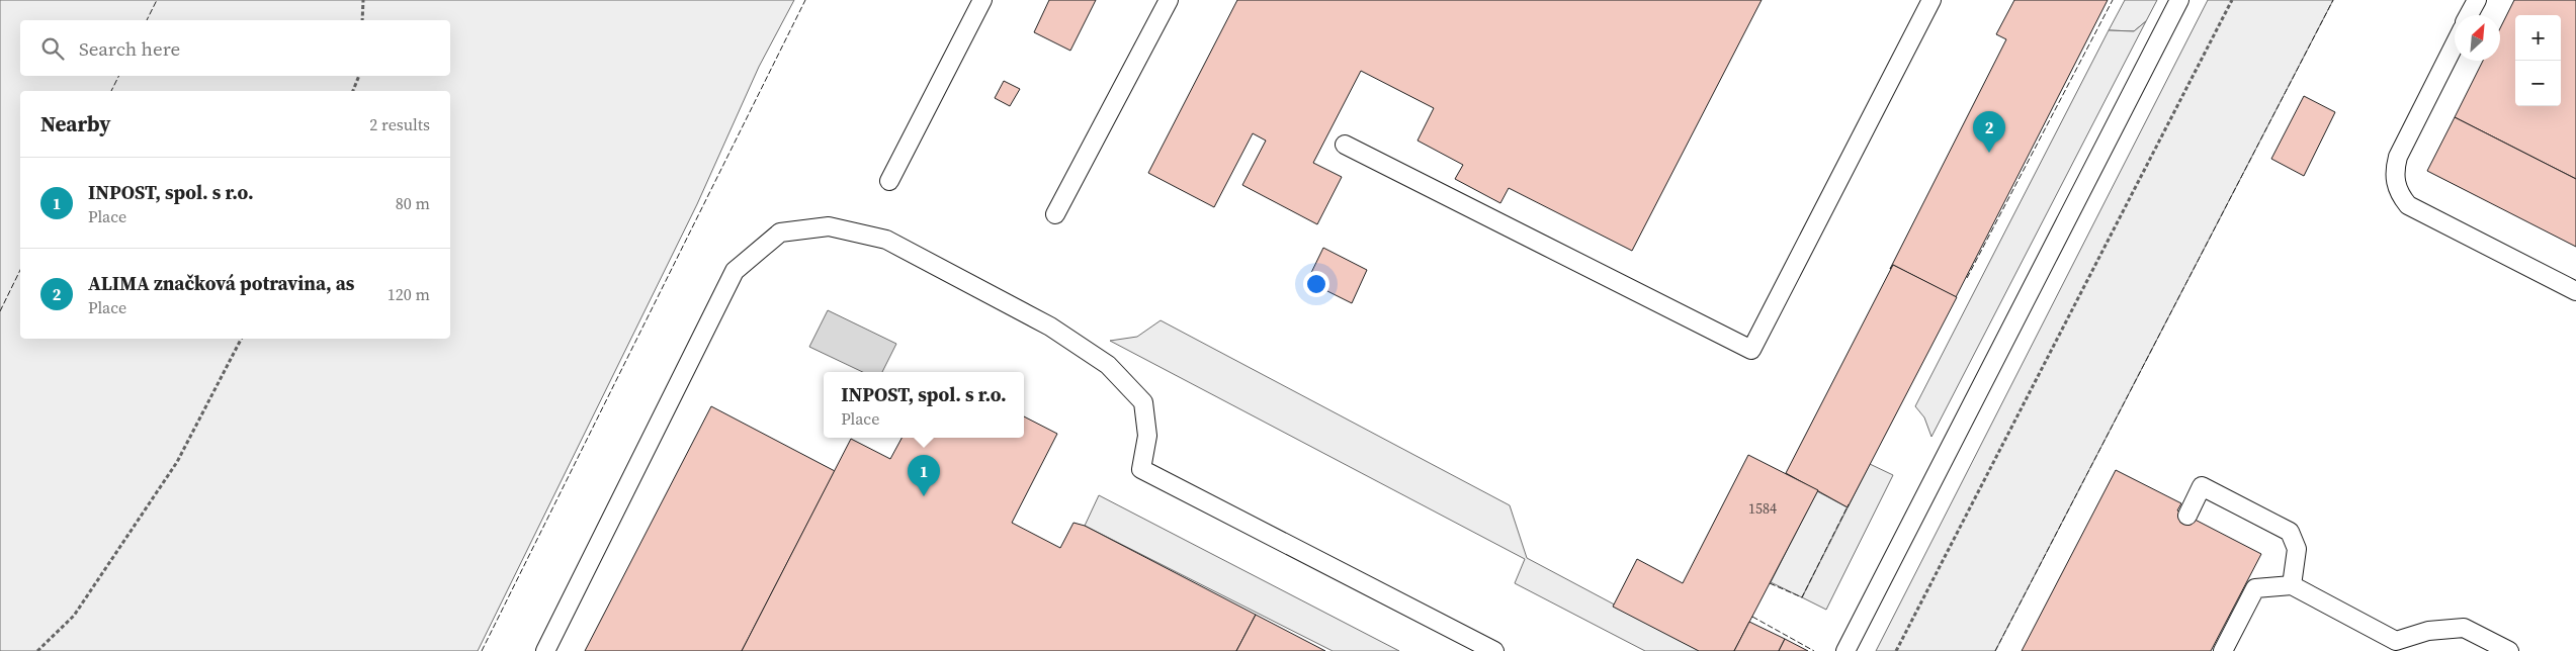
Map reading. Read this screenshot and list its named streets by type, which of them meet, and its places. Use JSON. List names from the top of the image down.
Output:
{
  "house_numbers": ["1584"],
  "north": "top right",
  "page": {
    "map_buttons": ["+", "−"],
    "search": "Search here",
    "heading": ["Nearby", "2 results"],
    "pins": ["2", "1"],
    "list": [
      {
        "mark": "1",
        "name": "INPOST, spol. s r.o.",
        "note": "Place",
        "value": "80 m"
      },
      {
        "mark": "2",
        "name": "ALIMA značková potravina, as",
        "note": "Place",
        "value": "120 m"
      }
    ],
    "popup": ["INPOST, spol. s r.o.", "Place"]
  }
}
